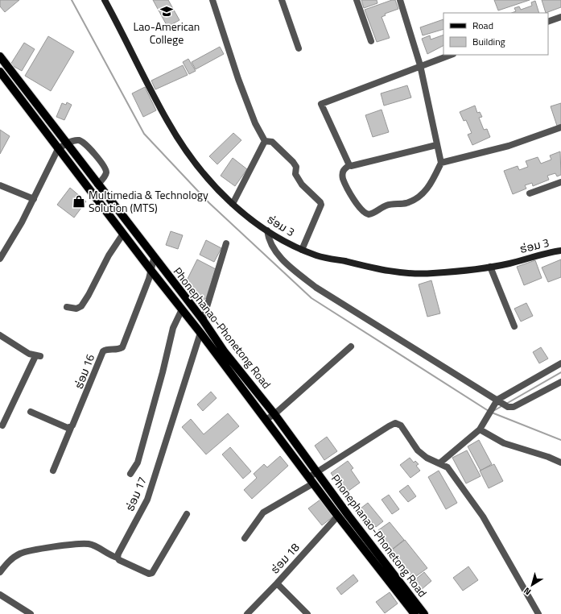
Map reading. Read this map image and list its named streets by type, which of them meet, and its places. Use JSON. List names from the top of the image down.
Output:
{
  "streets": {
    "main road": ["Phonephanao-Phonetong Road"],
    "street": [
      "ຮ່ອມ 3",
      "ຮ່ອມ 16",
      "ຮ່ອມ 17",
      "ຮ່ອມ 18"
    ]
  },
  "crossings": [
    ["Phonephanao-Phonetong Road", "ຮ່ອມ 16"],
    ["Phonephanao-Phonetong Road", "ຮ່ອມ 17"],
    ["Phonephanao-Phonetong Road", "ຮ່ອມ 18"]
  ],
  "places": {
    "school or university": ["Lao-American College"],
    "shop": ["Multimedia & Technology Solution (MTS)"]
  },
  "legend": ["Road", "Building"],
  "north": "bottom left"
}
